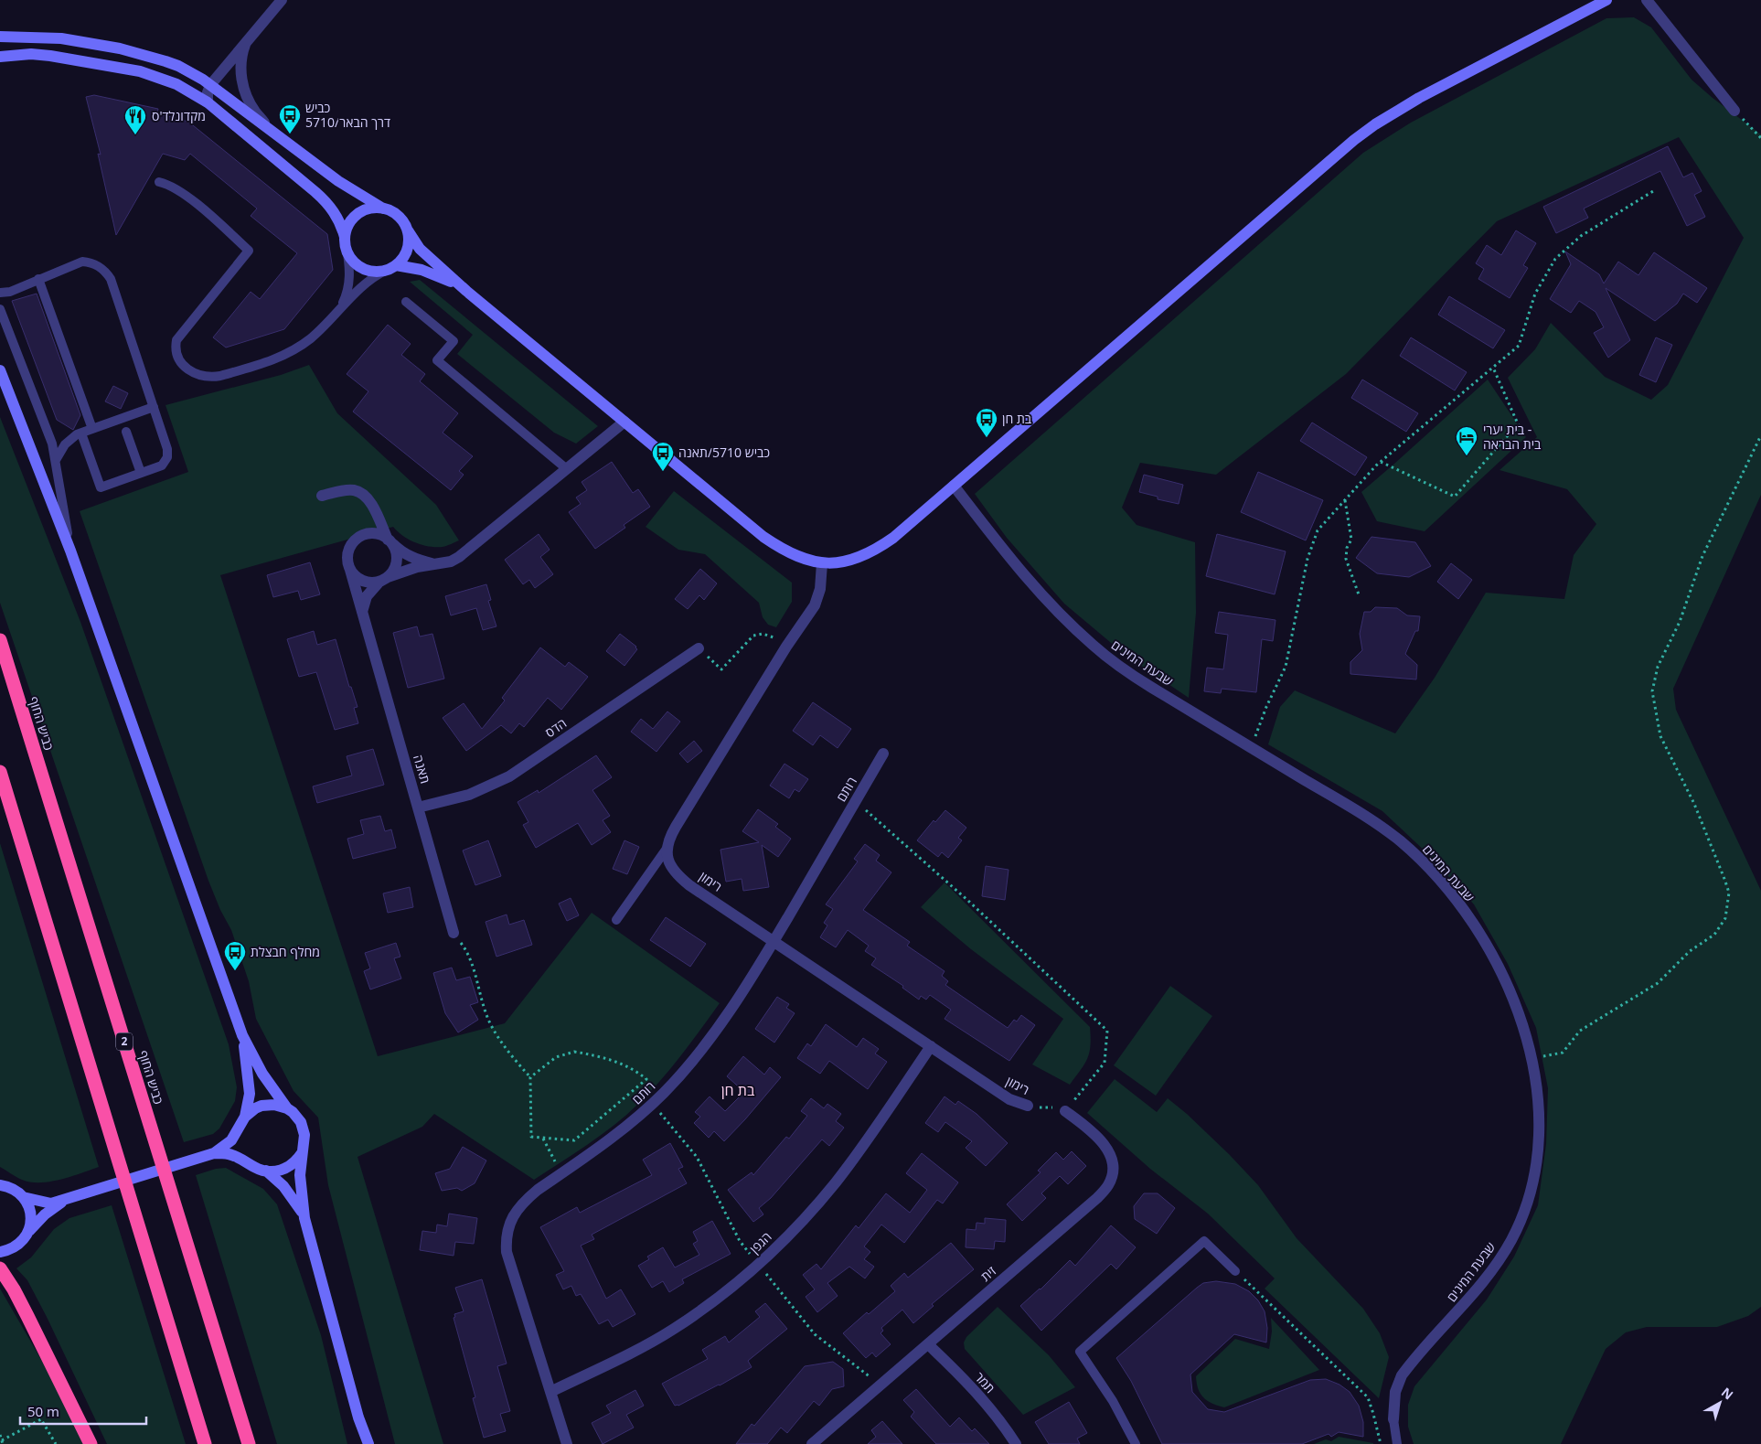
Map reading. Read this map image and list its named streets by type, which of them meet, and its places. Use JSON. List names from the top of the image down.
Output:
{
  "streets": {
    "highway": ["כביש החוף", "2"],
    "street": [
      "שבעת המינים",
      "הדס",
      "תאנה",
      "רותם",
      "רימון",
      "הגפן",
      "זית",
      "תמר"
    ]
  },
  "crossings": [
    ["הדס", "תאנה"],
    ["רותם", "רימון"],
    ["רותם", "הגפן"],
    ["רימון", "הגפן"],
    ["זית", "תמר"]
  ],
  "districts": ["בת חן"],
  "places": {
    "bus stop": [
      "כביש 5710/דרך הבאר",
      "בת חן",
      "כביש 5710/תאנה",
      "מחלף חבצלת"
    ],
    "restaurant": ["מקדונלד'ס"],
    "hotel": ["בית יערי - בית הבראה"]
  },
  "scale_bar": "50 m",
  "north": "top right"
}
